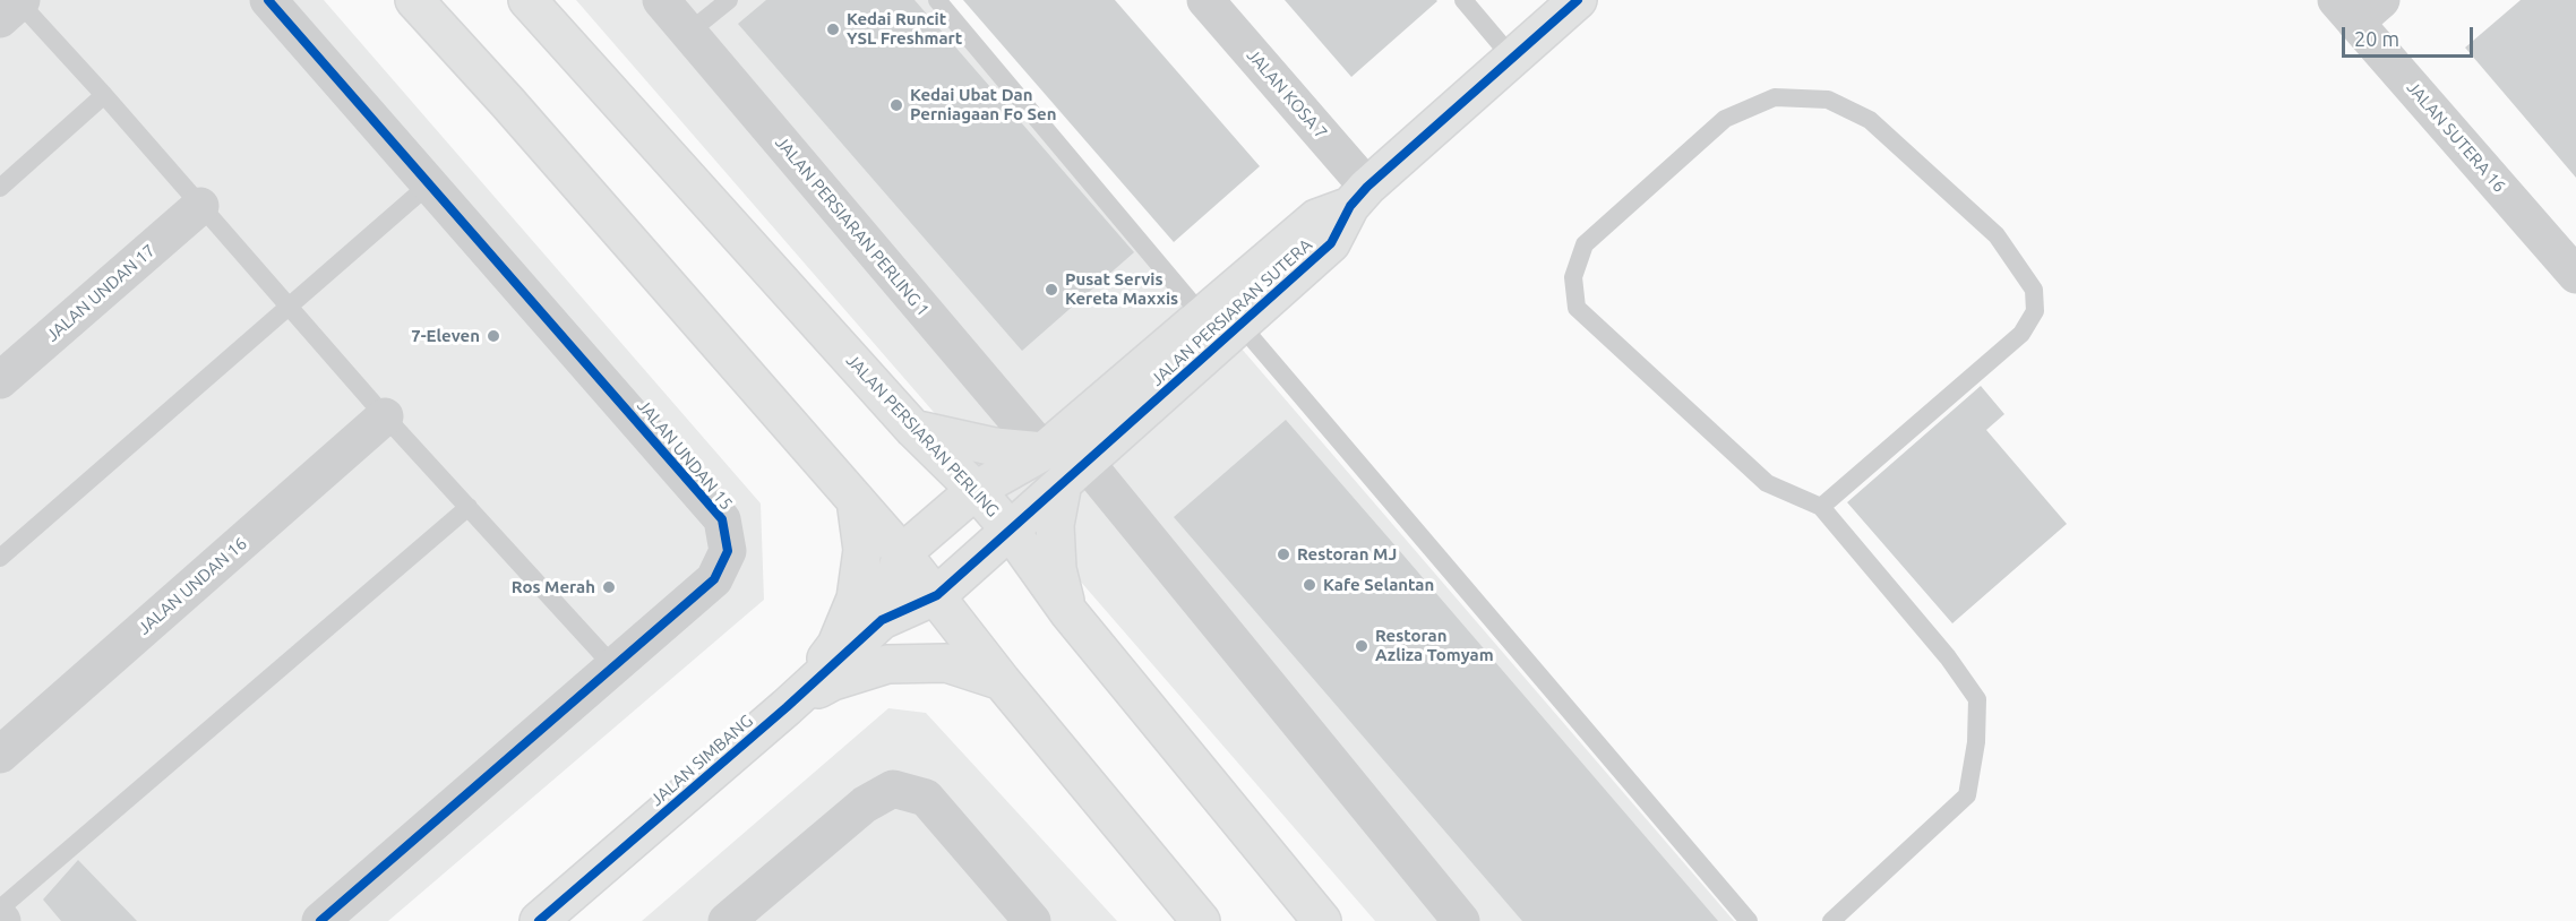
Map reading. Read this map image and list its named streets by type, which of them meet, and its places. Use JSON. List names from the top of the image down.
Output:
{
  "streets": {
    "main road": ["JALAN PERSIARAN SUTERA", "JALAN PERSIARAN PERLING", "JALAN SIMBANG"],
    "street": [
      "JALAN KOSA 7",
      "JALAN SUTERA 16",
      "JALAN PERSIARAN PERLING 1",
      "JALAN UNDAN 17",
      "JALAN UNDAN 15",
      "JALAN UNDAN 16"
    ]
  },
  "crossings": [
    ["JALAN KOSA 7", "JALAN PERSIARAN SUTERA"],
    ["JALAN PERSIARAN PERLING 1", "JALAN PERSIARAN SUTERA"],
    ["JALAN PERSIARAN SUTERA", "JALAN PERSIARAN PERLING"],
    ["JALAN PERSIARAN SUTERA", "JALAN SIMBANG"]
  ],
  "places": [
    "Kedai Runcit YSL Freshmart",
    "Kedai Ubat Dan Perniagaan Fo Sen",
    "Pusat Servis Kereta Maxxis",
    "7-Eleven",
    "Restoran MJ",
    "Kafe Selantan",
    "Ros Merah",
    "Restoran Azliza Tomyam"
  ],
  "scale_bar": "20 m"
}
